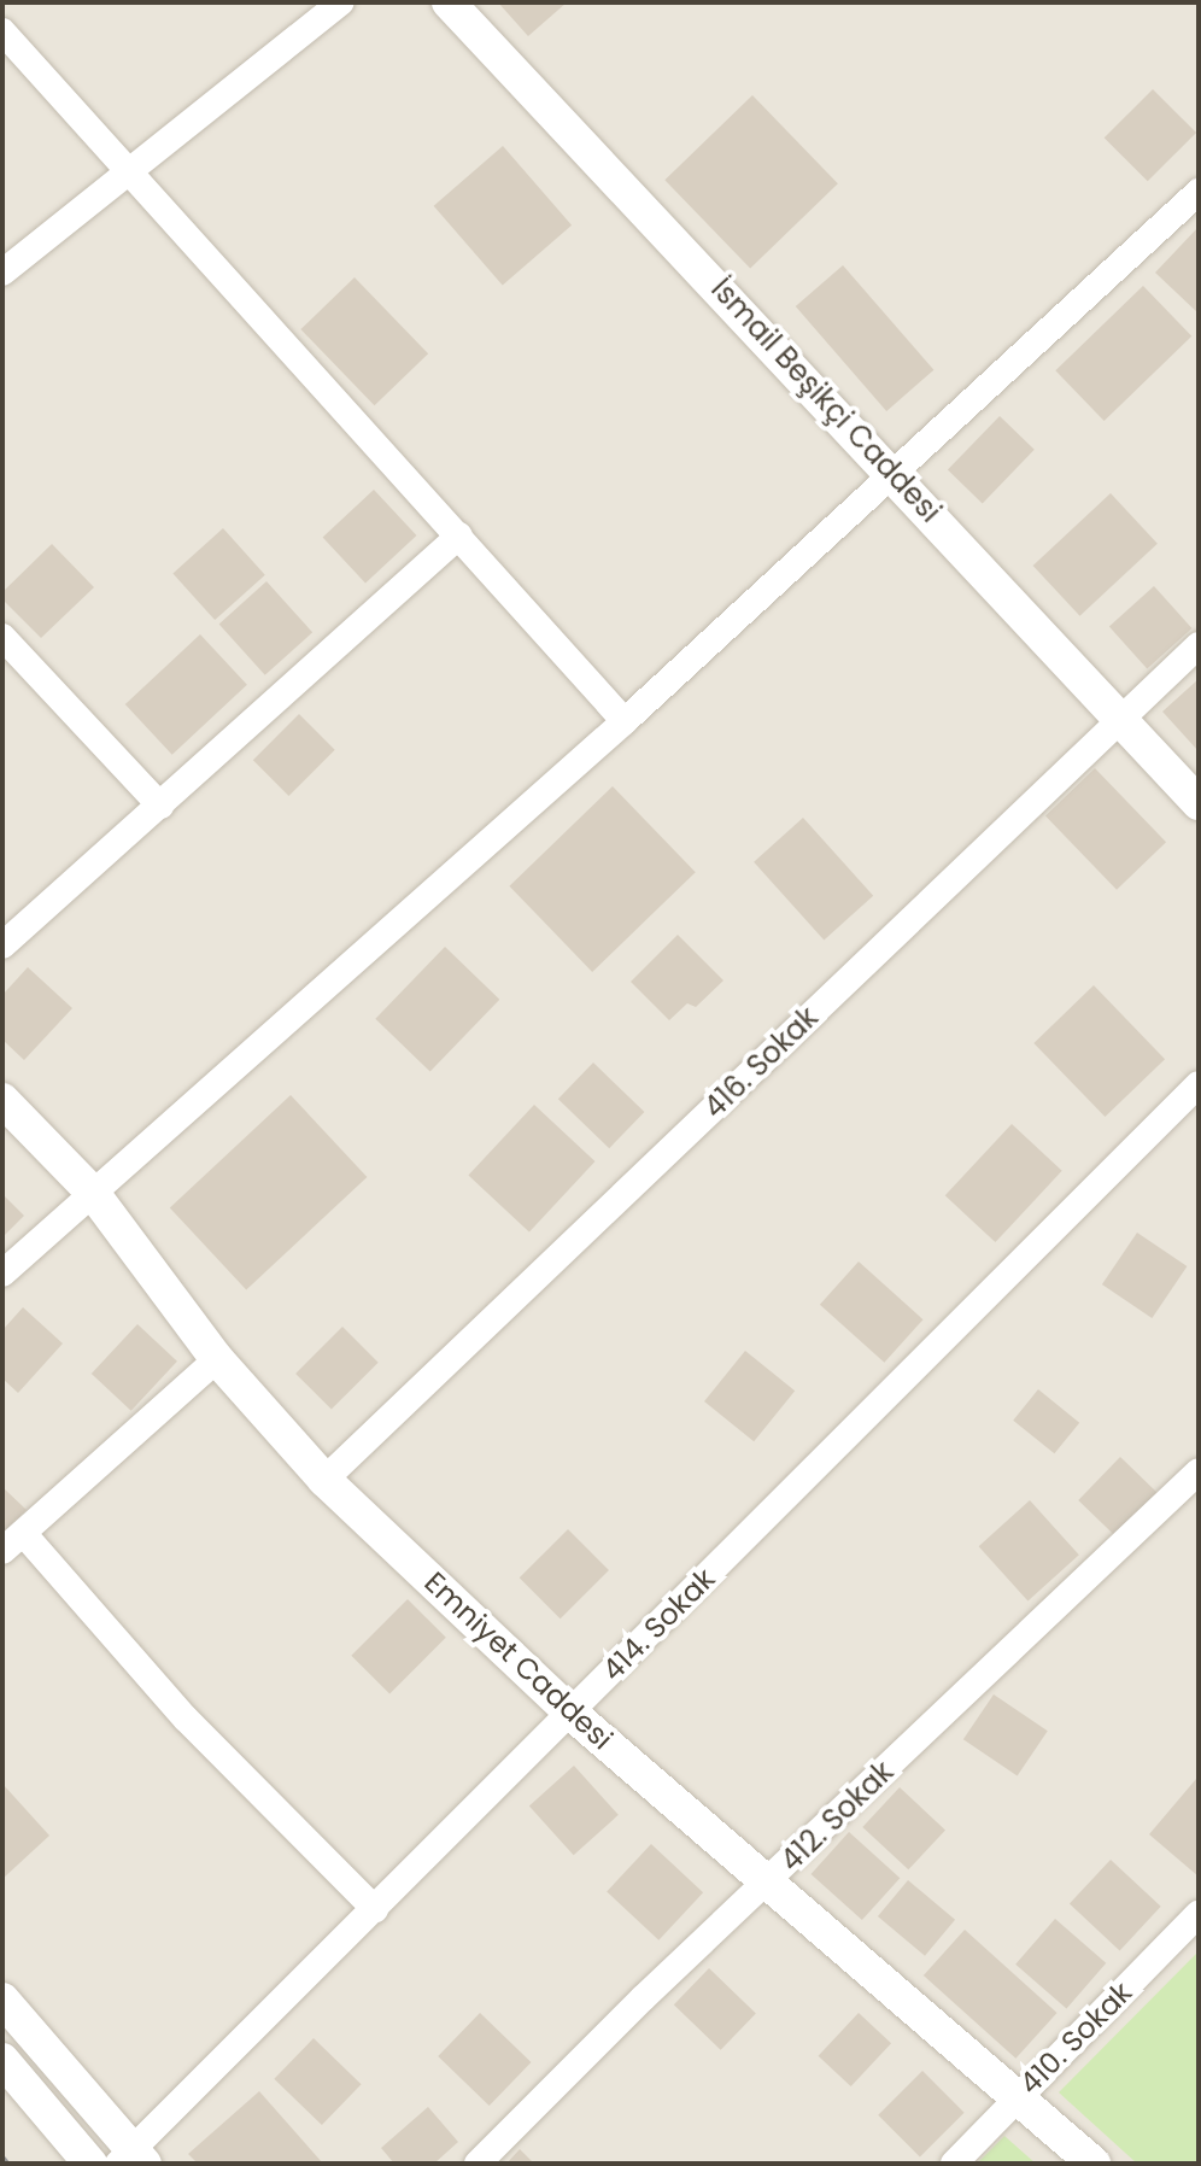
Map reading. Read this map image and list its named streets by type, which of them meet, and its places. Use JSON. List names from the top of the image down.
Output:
{
  "streets": {
    "street": [
      "İsmail Beşikçi Caddesi",
      "416. Sokak",
      "414. Sokak",
      "Emniyet Caddesi",
      "412. Sokak",
      "410. Sokak"
    ]
  },
  "crossings": [
    ["İsmail Beşikçi Caddesi", "416. Sokak"],
    ["416. Sokak", "Emniyet Caddesi"],
    ["414. Sokak", "Emniyet Caddesi"],
    ["Emniyet Caddesi", "412. Sokak"],
    ["Emniyet Caddesi", "410. Sokak"]
  ]
}
